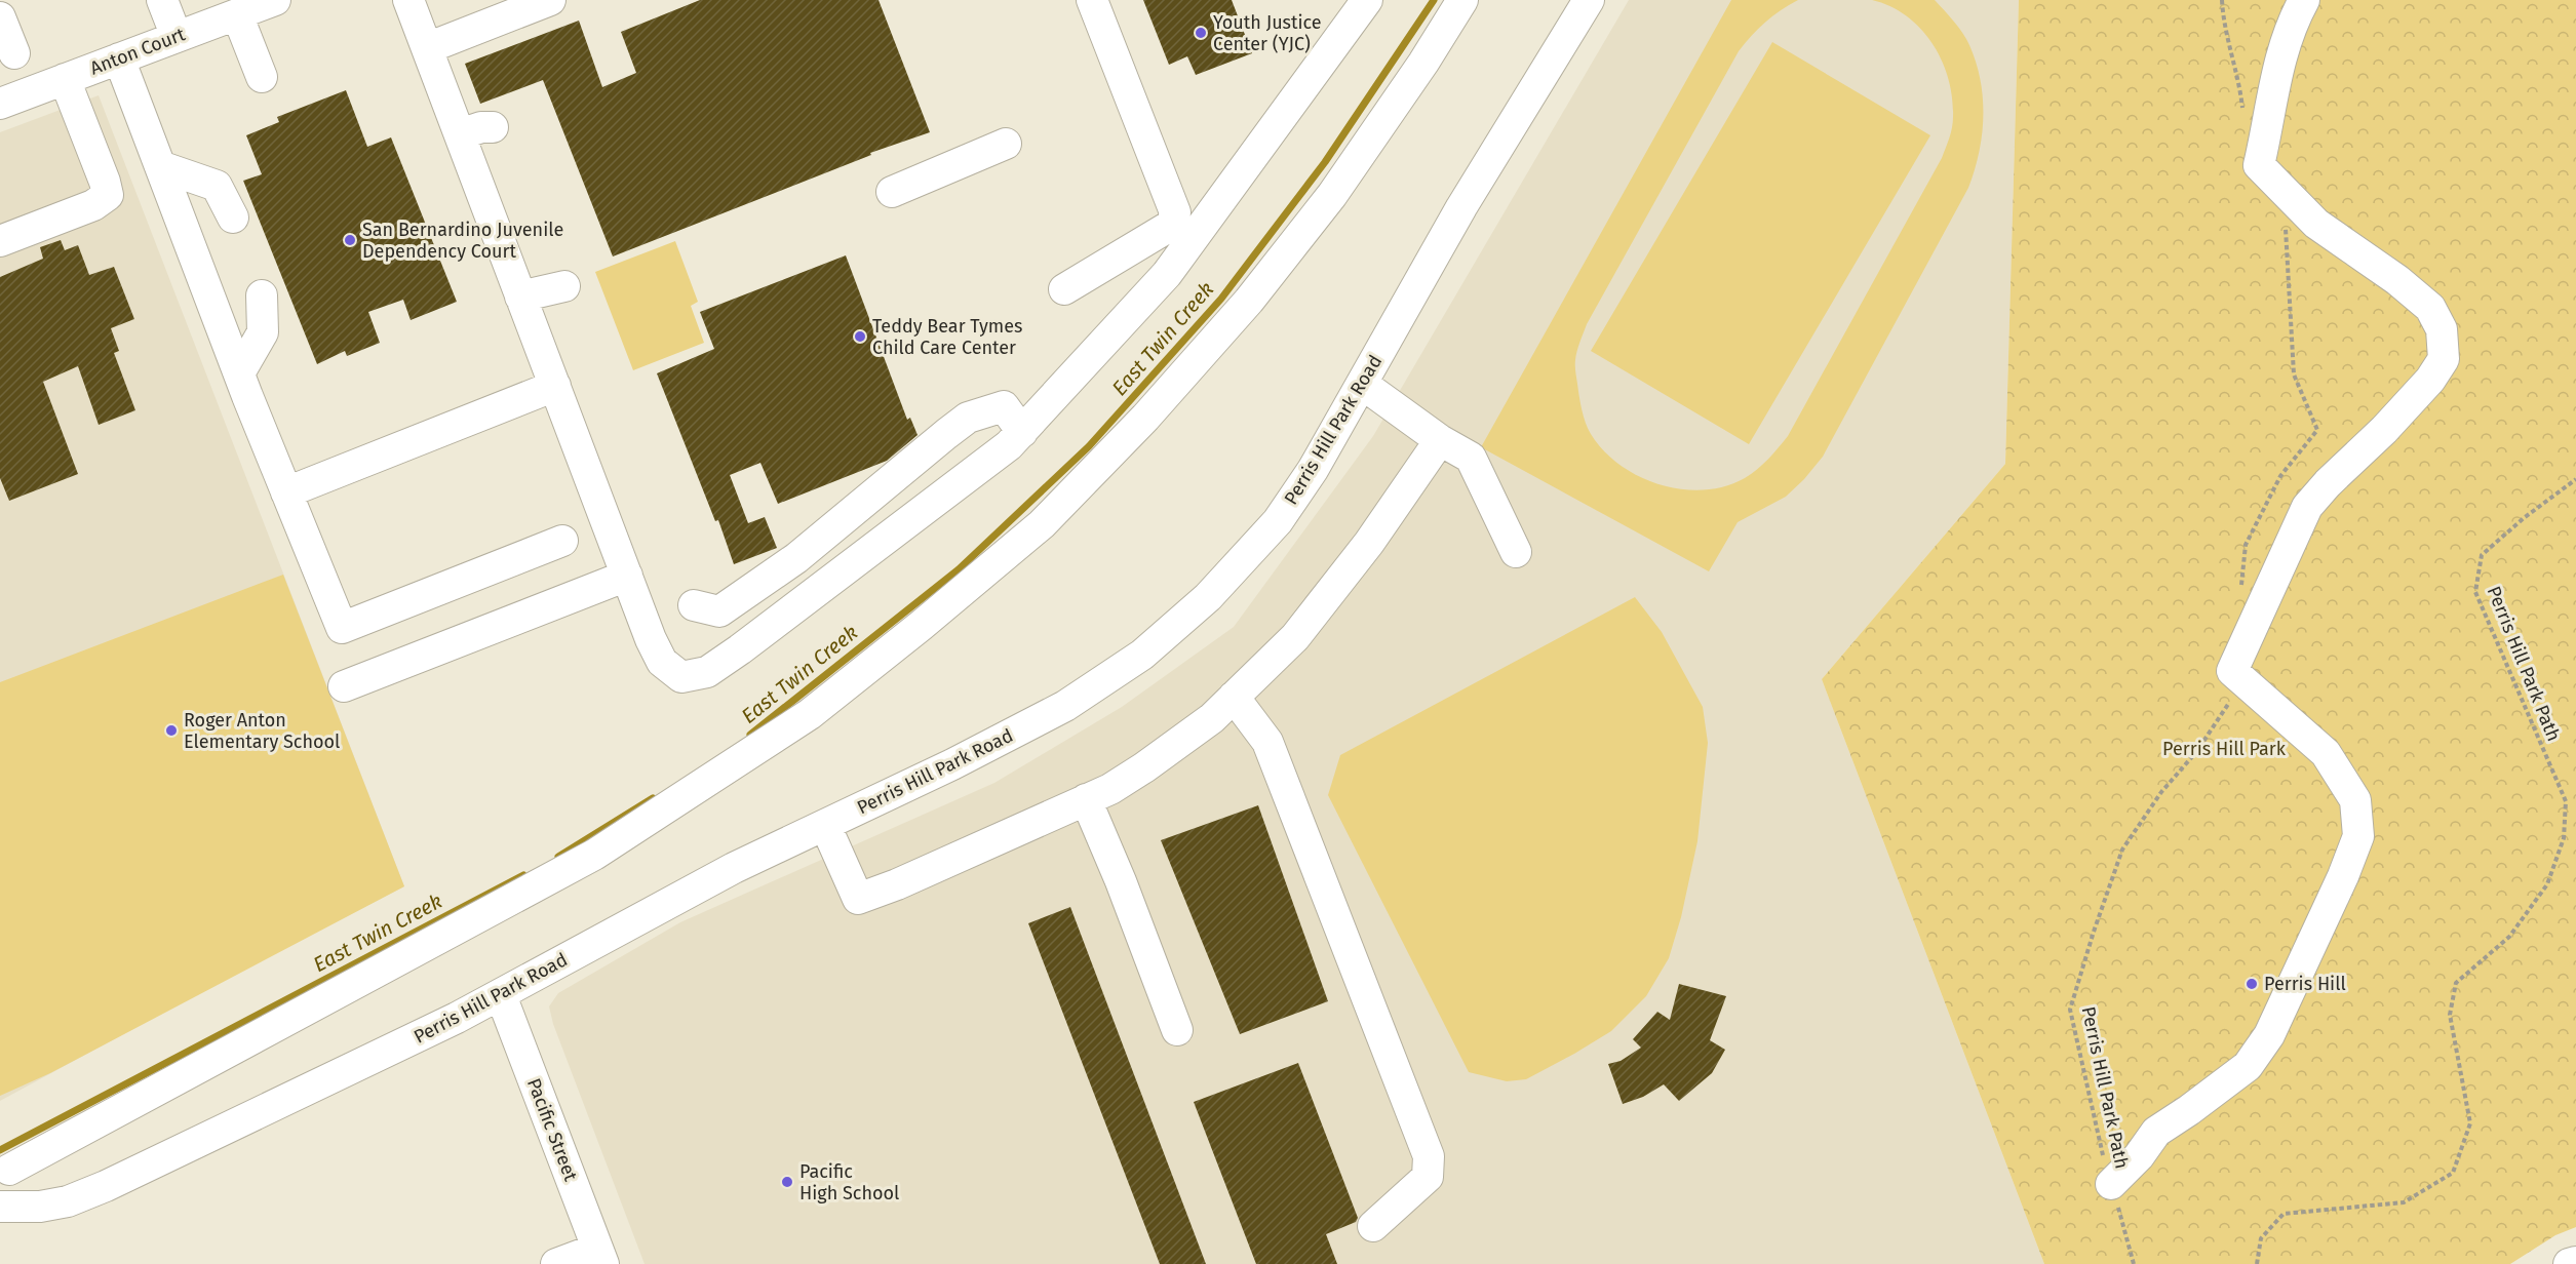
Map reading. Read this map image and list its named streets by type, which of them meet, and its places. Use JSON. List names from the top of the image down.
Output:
{
  "streets": {
    "street": ["Anton Court", "Perris Hill Park Road", "Pacific Street"],
    "path": ["Perris Hill Park Path"]
  },
  "crossings": [
    ["Perris Hill Park Road", "Pacific Street"]
  ],
  "water": ["East Twin Creek"],
  "parks": ["Perris Hill Park"],
  "places": [
    "Youth Justice Center (YJC)",
    "San Bernardino Juvenile Dependency Court",
    "Teddy Bear Tymes Child Care Center",
    "Roger Anton Elementary School",
    "Perris Hill",
    "Pacific High School"
  ]
}
